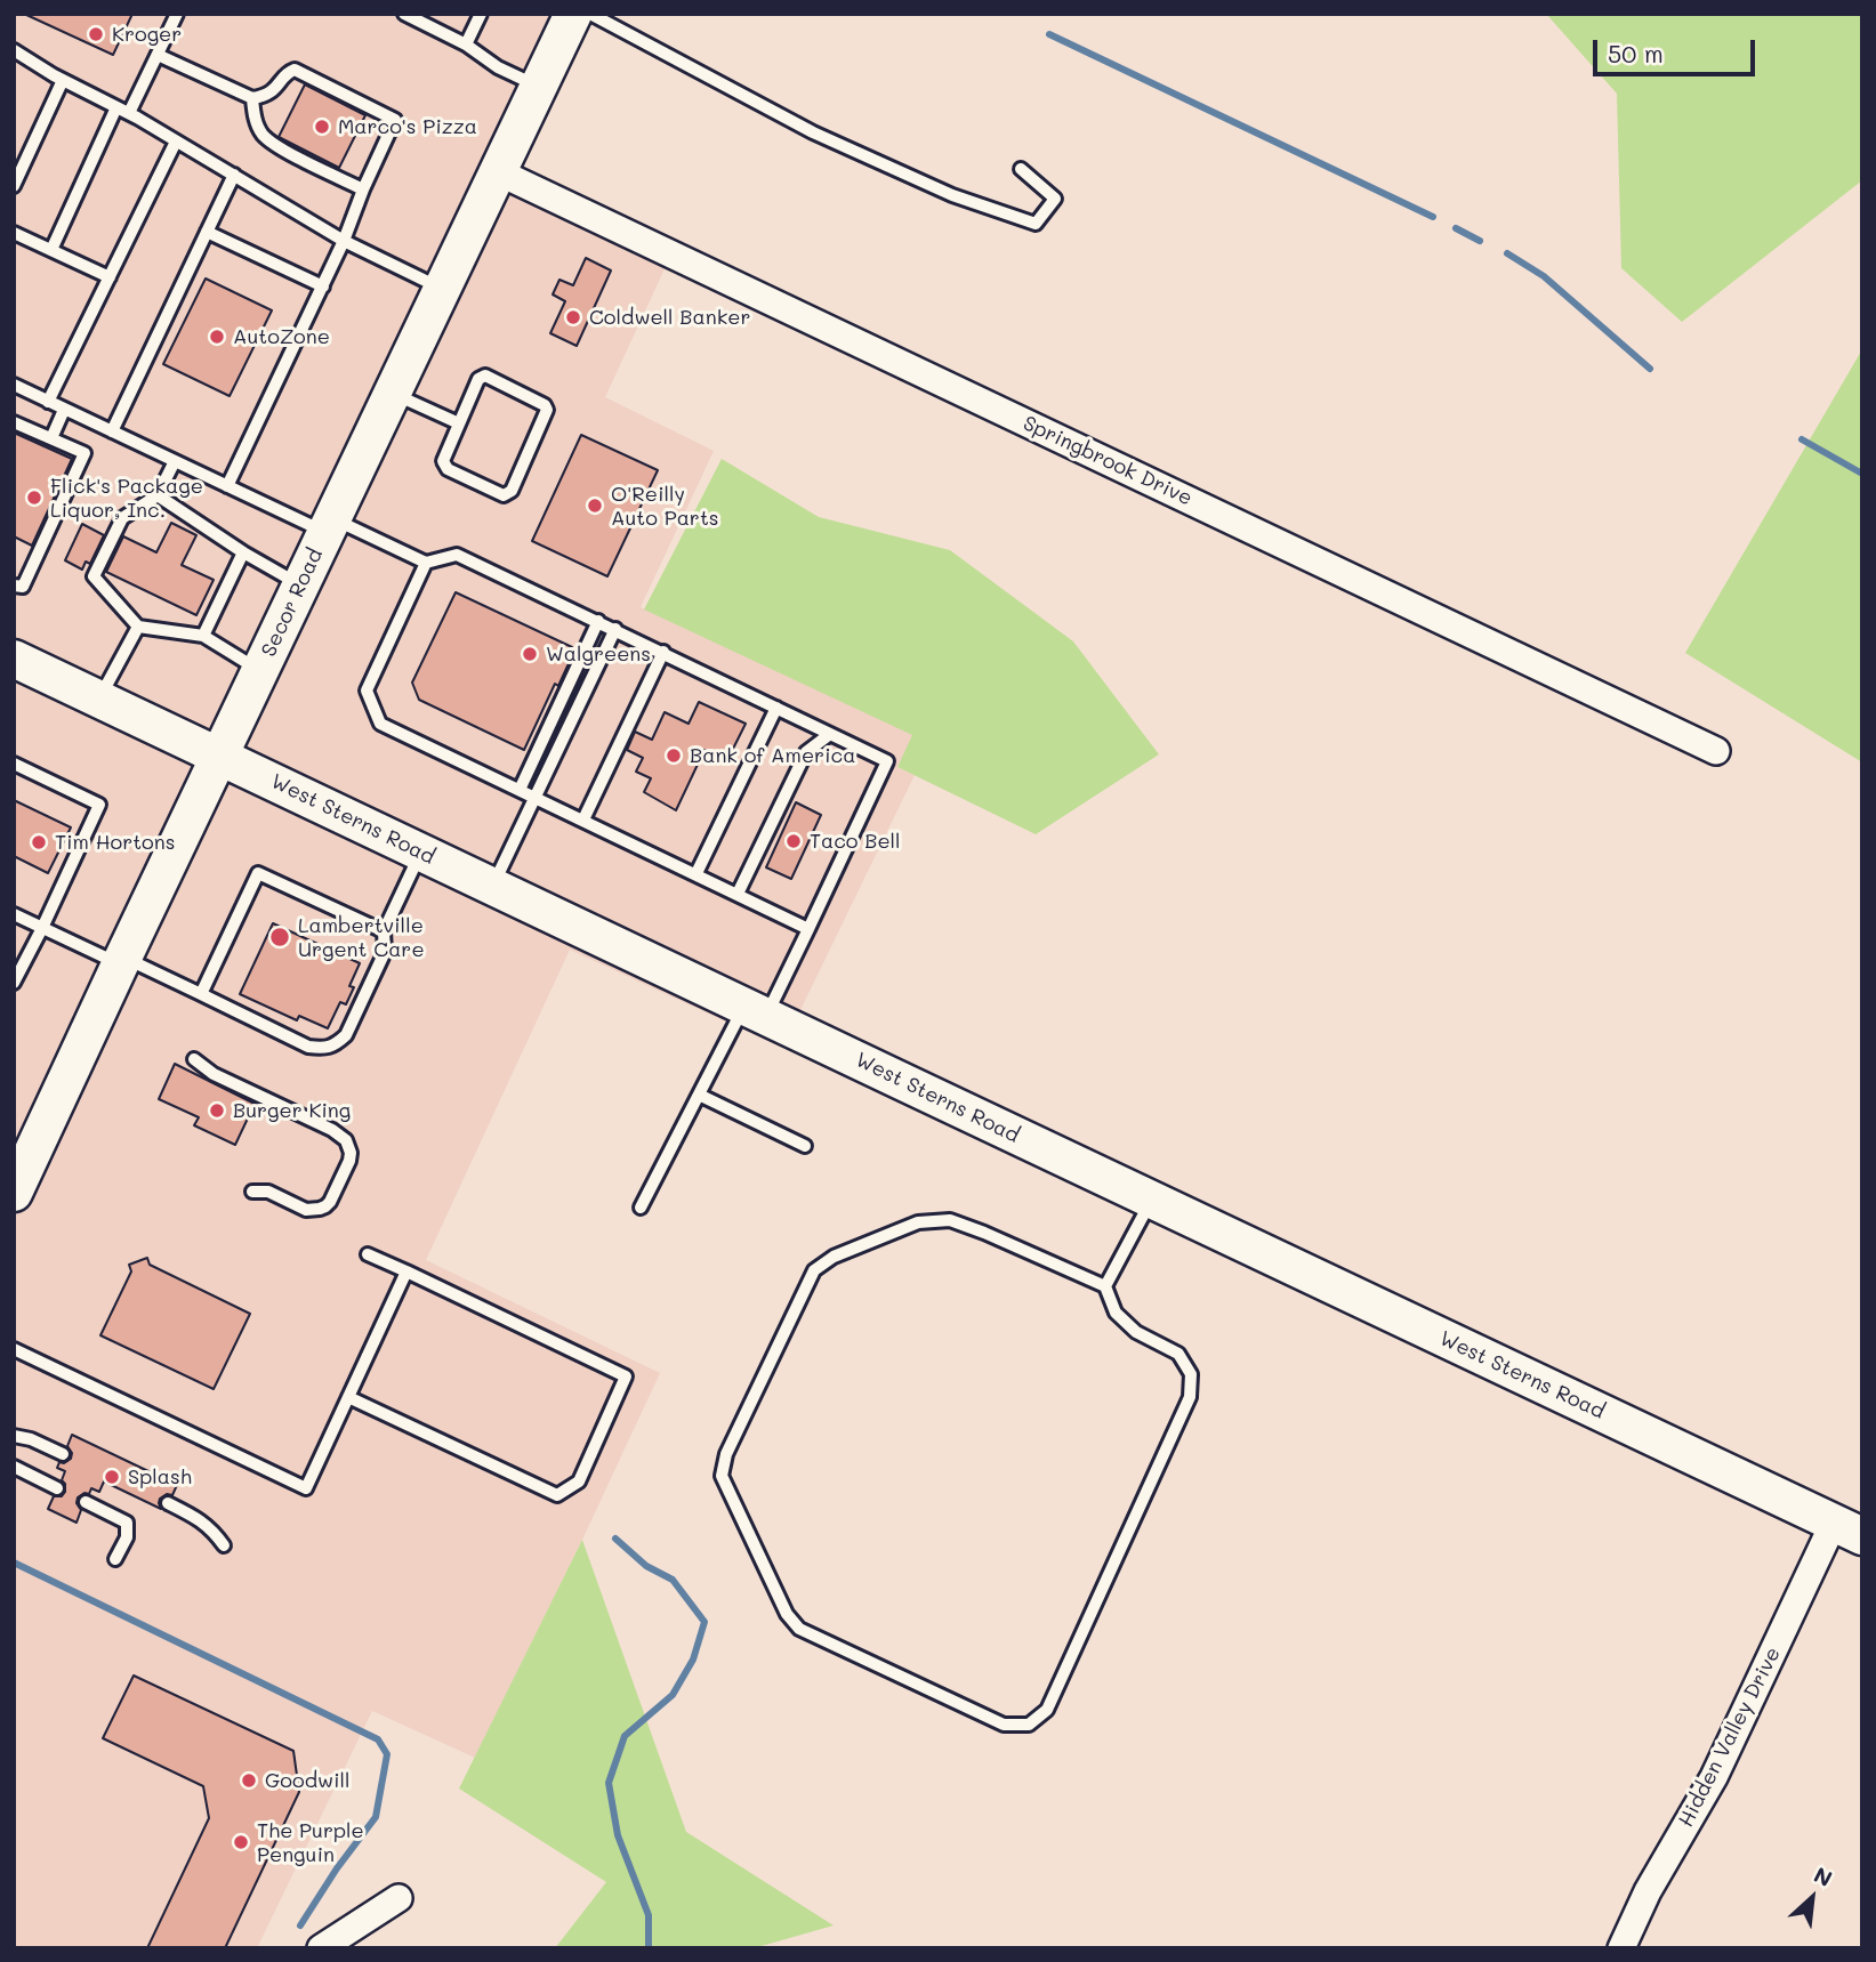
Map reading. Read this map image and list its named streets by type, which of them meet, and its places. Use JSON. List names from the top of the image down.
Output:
{
  "streets": {
    "main road": ["Secor Road", "West Sterns Road"],
    "street": ["Springbrook Drive", "Hidden Valley Drive"]
  },
  "crossings": [
    ["Springbrook Drive", "Secor Road"],
    ["Secor Road", "West Sterns Road"],
    ["West Sterns Road", "Hidden Valley Drive"]
  ],
  "places": [
    "Kroger",
    "Marco's Pizza",
    "Coldwell Banker",
    "AutoZone",
    "Flick's Package Liquor, Inc.",
    "O'Reilly Auto Parts",
    "Walgreens",
    "Bank of America",
    "Taco Bell",
    "Tim Hortons",
    "Lambertville Urgent Care",
    "Burger King",
    "Splash",
    "Goodwill",
    "The Purple Penguin"
  ],
  "scale_bar": "50 m",
  "north": "top right"
}
